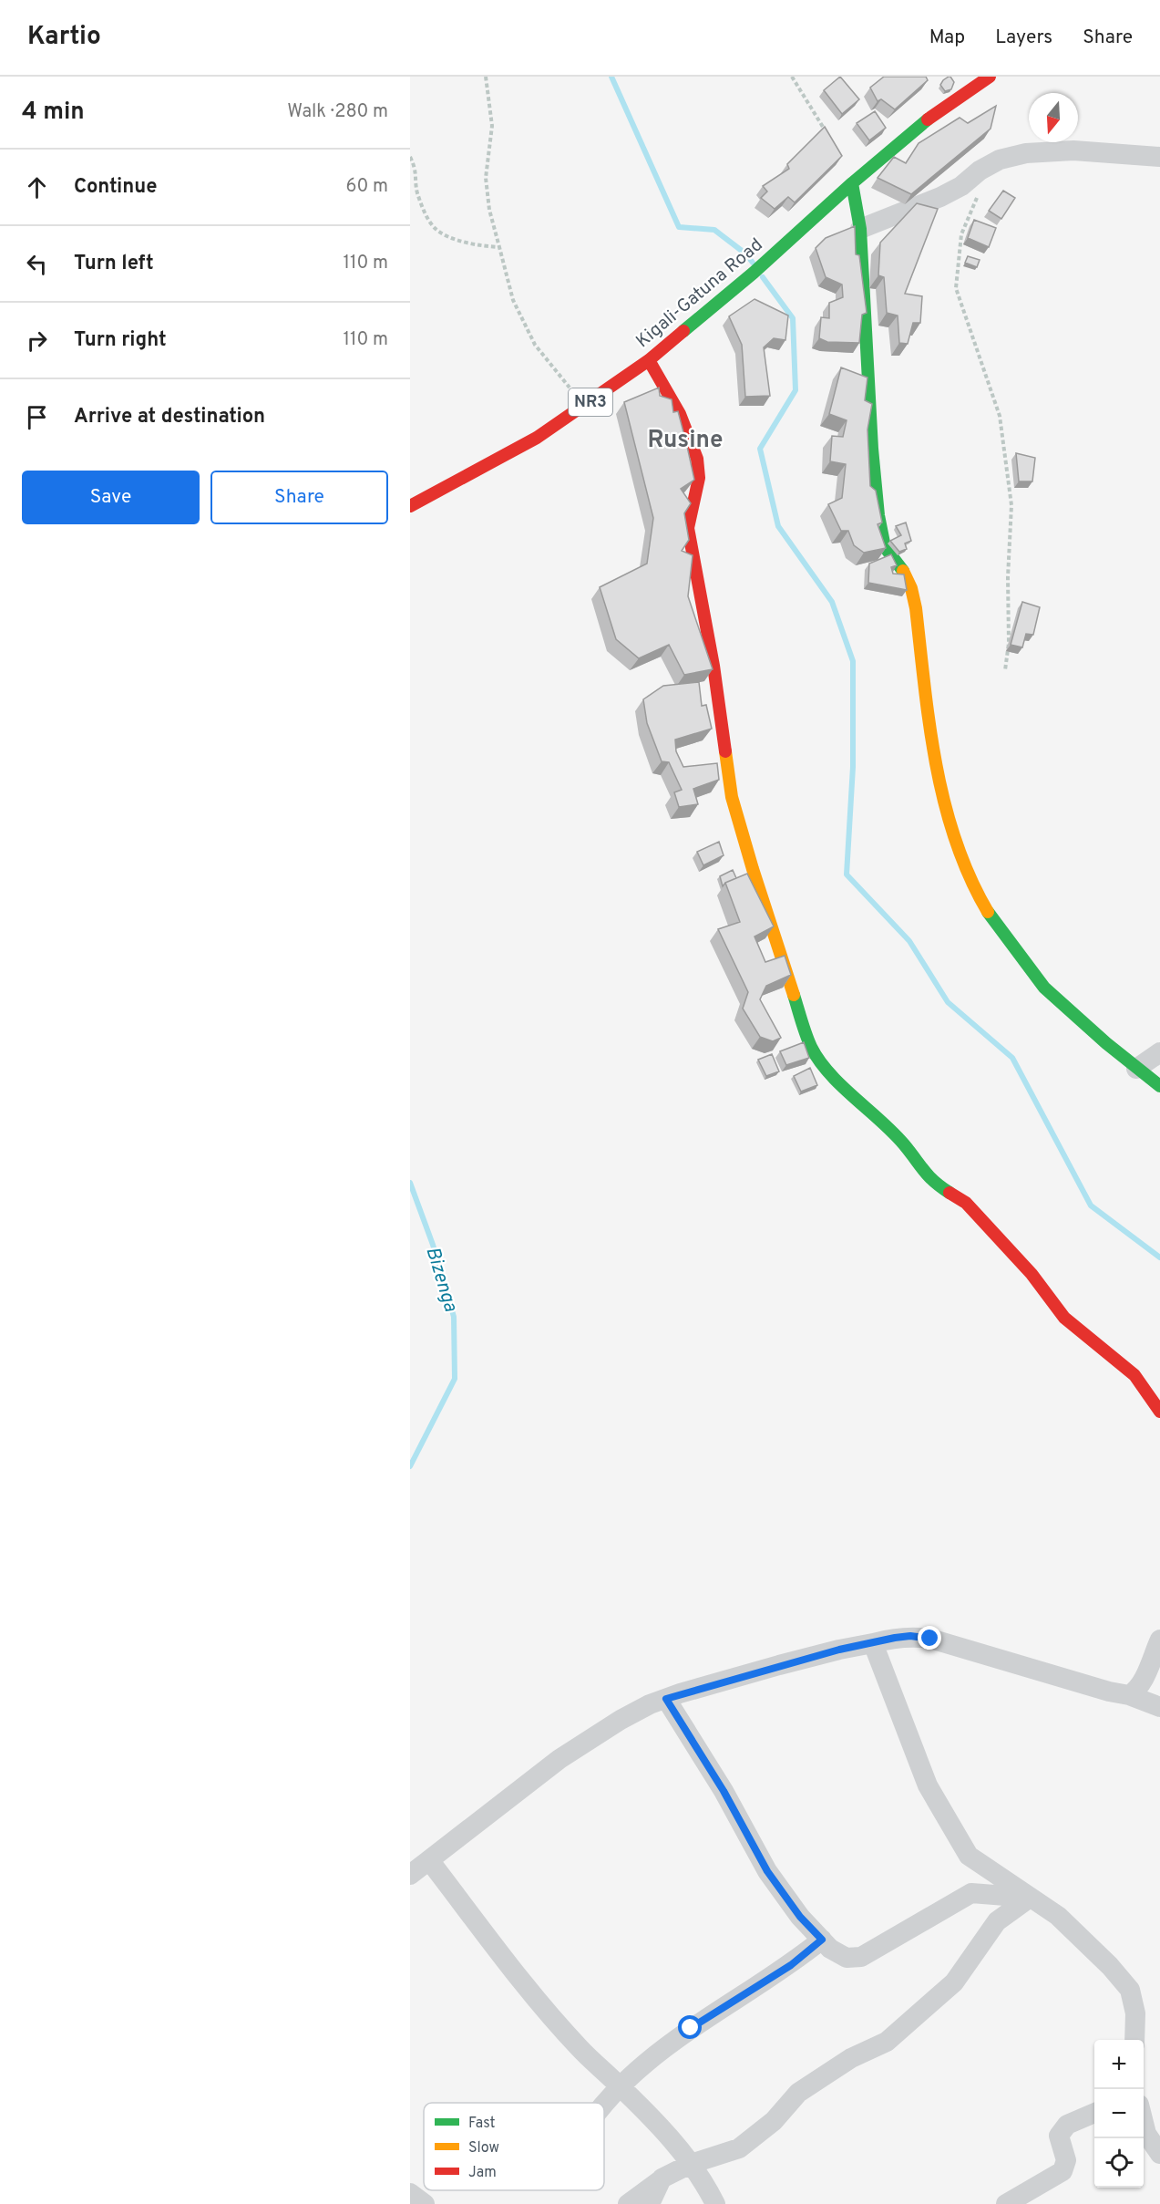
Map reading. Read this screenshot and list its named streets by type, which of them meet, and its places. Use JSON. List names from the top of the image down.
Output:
{
  "streets": {
    "main road": ["Kigali-Gatuna Road", "NR3"]
  },
  "districts": ["Rusine"],
  "water": ["Bizenga"],
  "legend": ["Fast", "Slow", "Jam"],
  "north": "bottom",
  "page": {
    "header": "Kartio",
    "nav": ["Map", "Layers", "Share"],
    "heading": ["4 min", "Walk · 280 m"],
    "list": [
      ["Continue", "60 m"],
      ["Turn left", "110 m"],
      ["Turn right", "110 m"],
      "Arrive at destination"
    ],
    "buttons": ["Save", "Share"],
    "map_buttons": ["+", "−"]
  }
}
